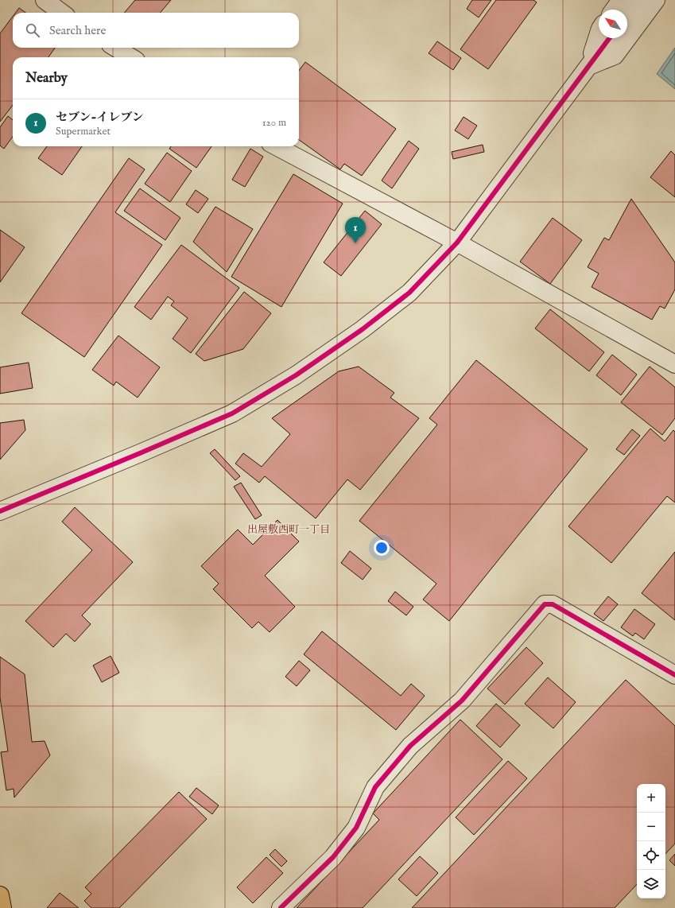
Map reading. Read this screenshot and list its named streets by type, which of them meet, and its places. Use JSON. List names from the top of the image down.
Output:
{
  "districts": ["出屋敷西町一丁目"],
  "north": "top left",
  "page": {
    "search": "Search here",
    "heading": "Nearby",
    "list": [
      {
        "mark": "1",
        "name": "セブン-イレブン",
        "note": "Supermarket",
        "value": "120 m"
      }
    ],
    "pins": "1",
    "map_buttons": ["+", "−"]
  }
}
